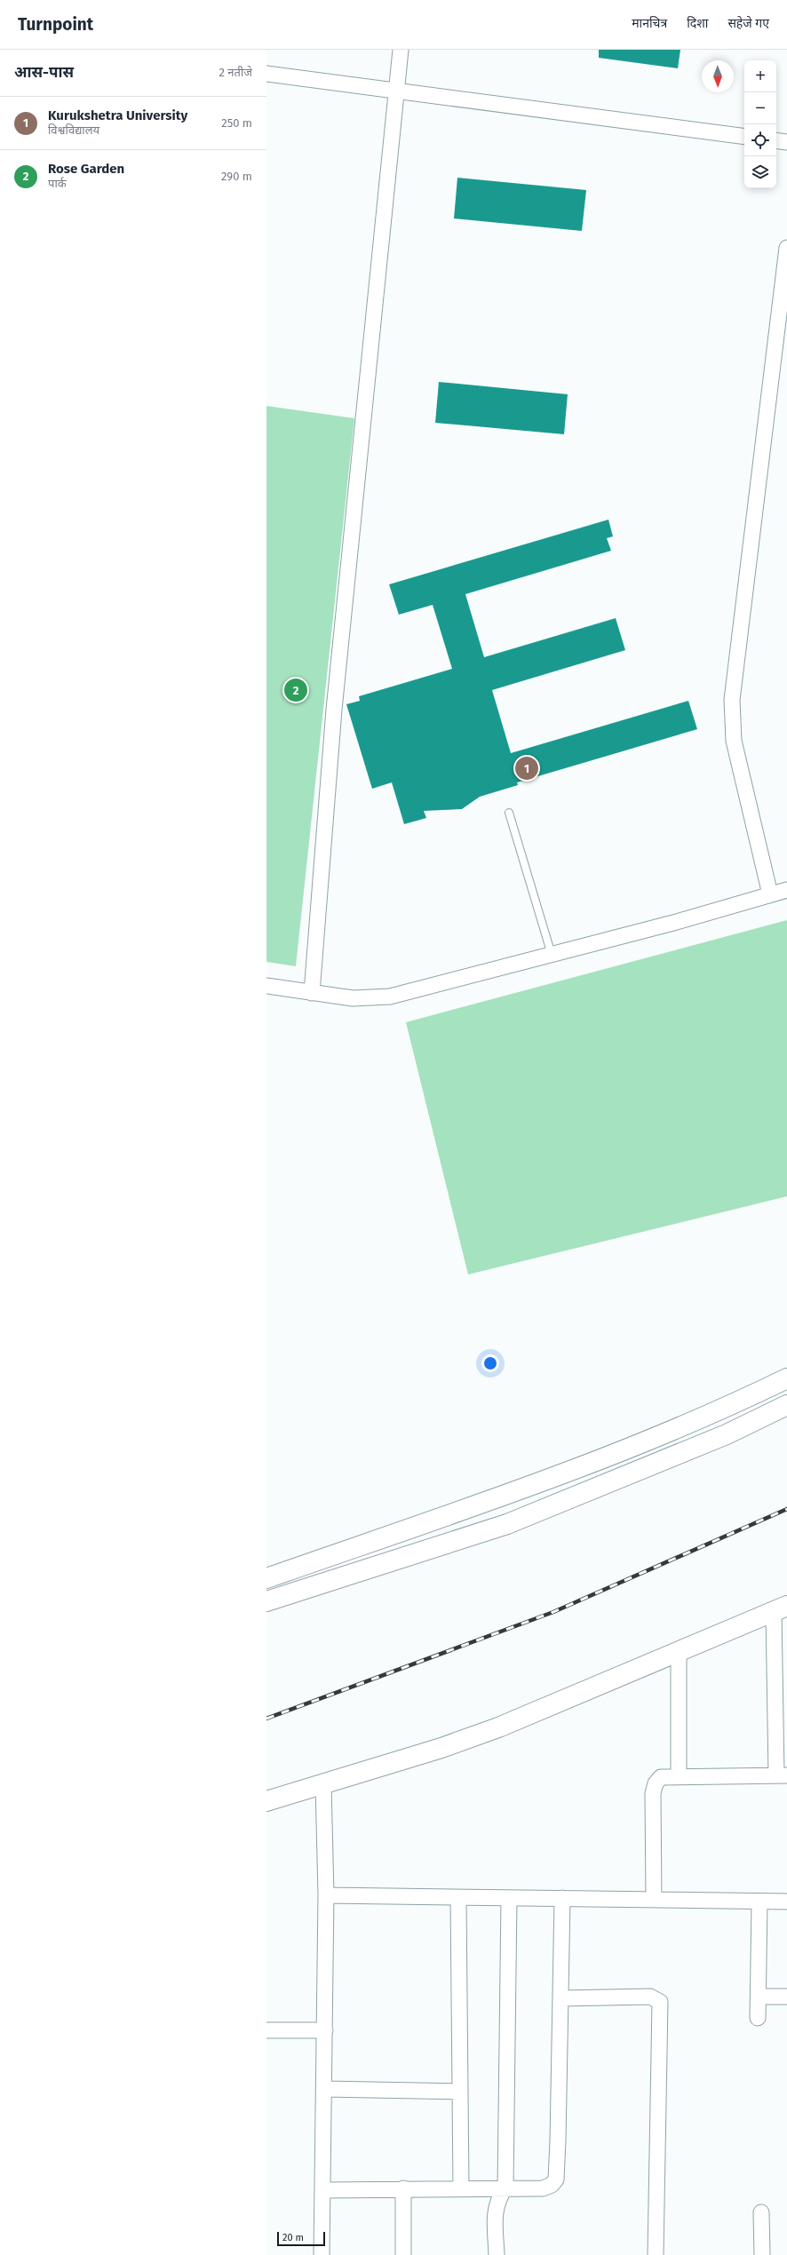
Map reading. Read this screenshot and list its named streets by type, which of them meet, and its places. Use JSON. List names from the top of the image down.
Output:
{
  "scale_bar": "20 m",
  "north": "bottom",
  "page": {
    "header": "Turnpoint",
    "nav": ["मानचित्र", "दिशा", "सहेजे गए"],
    "heading": ["आस-पास", "2 नतीजे"],
    "map_buttons": ["+", "−"],
    "list": [
      {
        "mark": "1",
        "name": "Kurukshetra University",
        "note": "विश्वविद्यालय",
        "value": "250 m"
      },
      {
        "mark": "2",
        "name": "Rose Garden",
        "note": "पार्क",
        "value": "290 m"
      }
    ],
    "pins": ["2", "1"],
    "scale": "20 m"
  }
}
